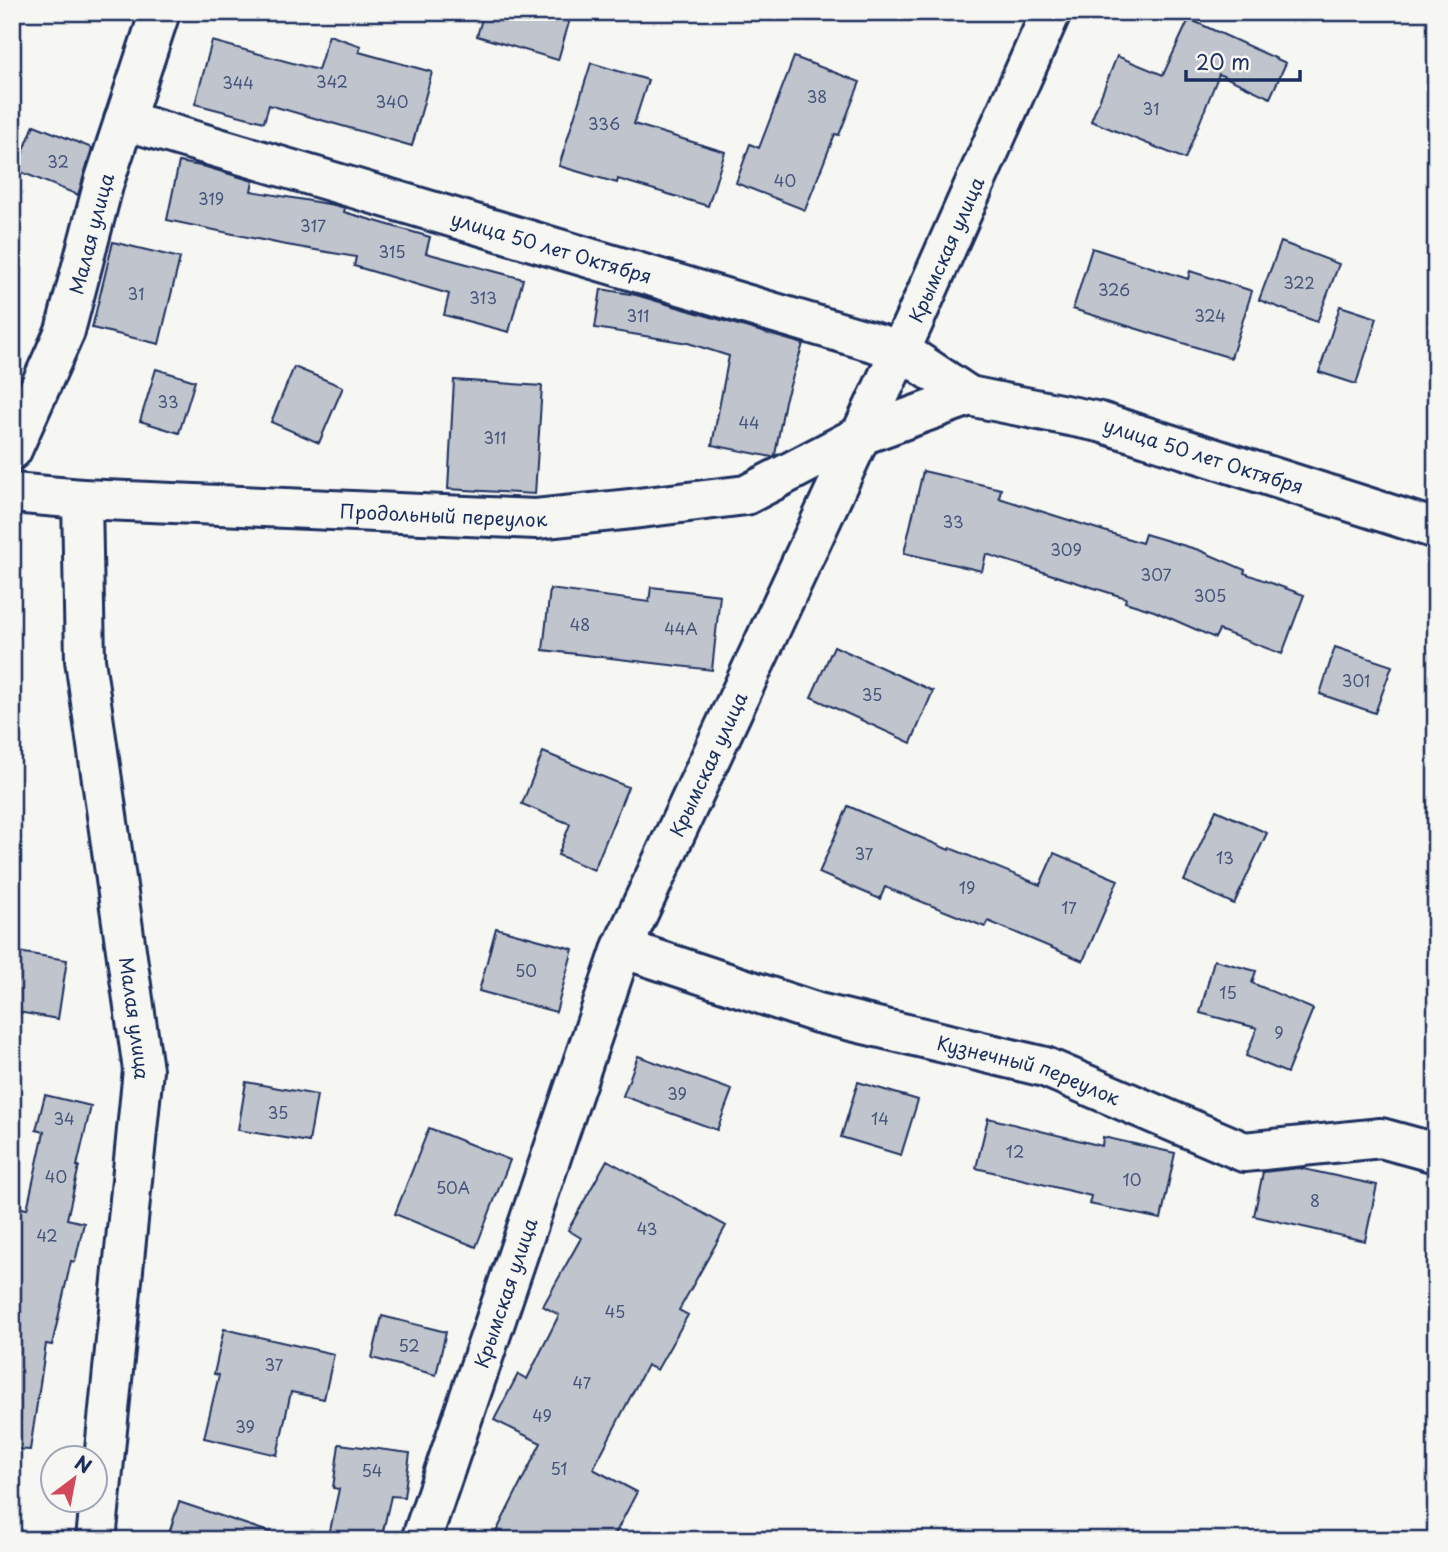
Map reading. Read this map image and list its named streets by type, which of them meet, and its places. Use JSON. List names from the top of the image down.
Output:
{
  "streets": {
    "street": [
      "Малая улица",
      "улица 50 лет Октября",
      "Крымская улица",
      "Продольный переулок",
      "Кузнечный переулок"
    ]
  },
  "crossings": [
    ["Малая улица", "улица 50 лет Октября"],
    ["Малая улица", "Продольный переулок"],
    ["улица 50 лет Октября", "Крымская улица"],
    ["Крымская улица", "Продольный переулок"],
    ["Крымская улица", "Кузнечный переулок"]
  ],
  "house_numbers": [
    "342",
    "344",
    "38",
    "340",
    "31",
    "336",
    "32",
    "40",
    "319",
    "317",
    "315",
    "322",
    "326",
    "31",
    "313",
    "311",
    "324",
    "33",
    "44",
    "311",
    "33",
    "309",
    "307",
    "305",
    "48",
    "44А",
    "301",
    "35",
    "37",
    "13",
    "19",
    "17",
    "50",
    "15",
    "9",
    "39",
    "35",
    "34",
    "14",
    "12",
    "40",
    "10",
    "50А",
    "8",
    "43",
    "42",
    "45",
    "52",
    "37",
    "47",
    "49",
    "39",
    "51",
    "54"
  ],
  "scale_bar": "20 m",
  "north": "top right"
}
